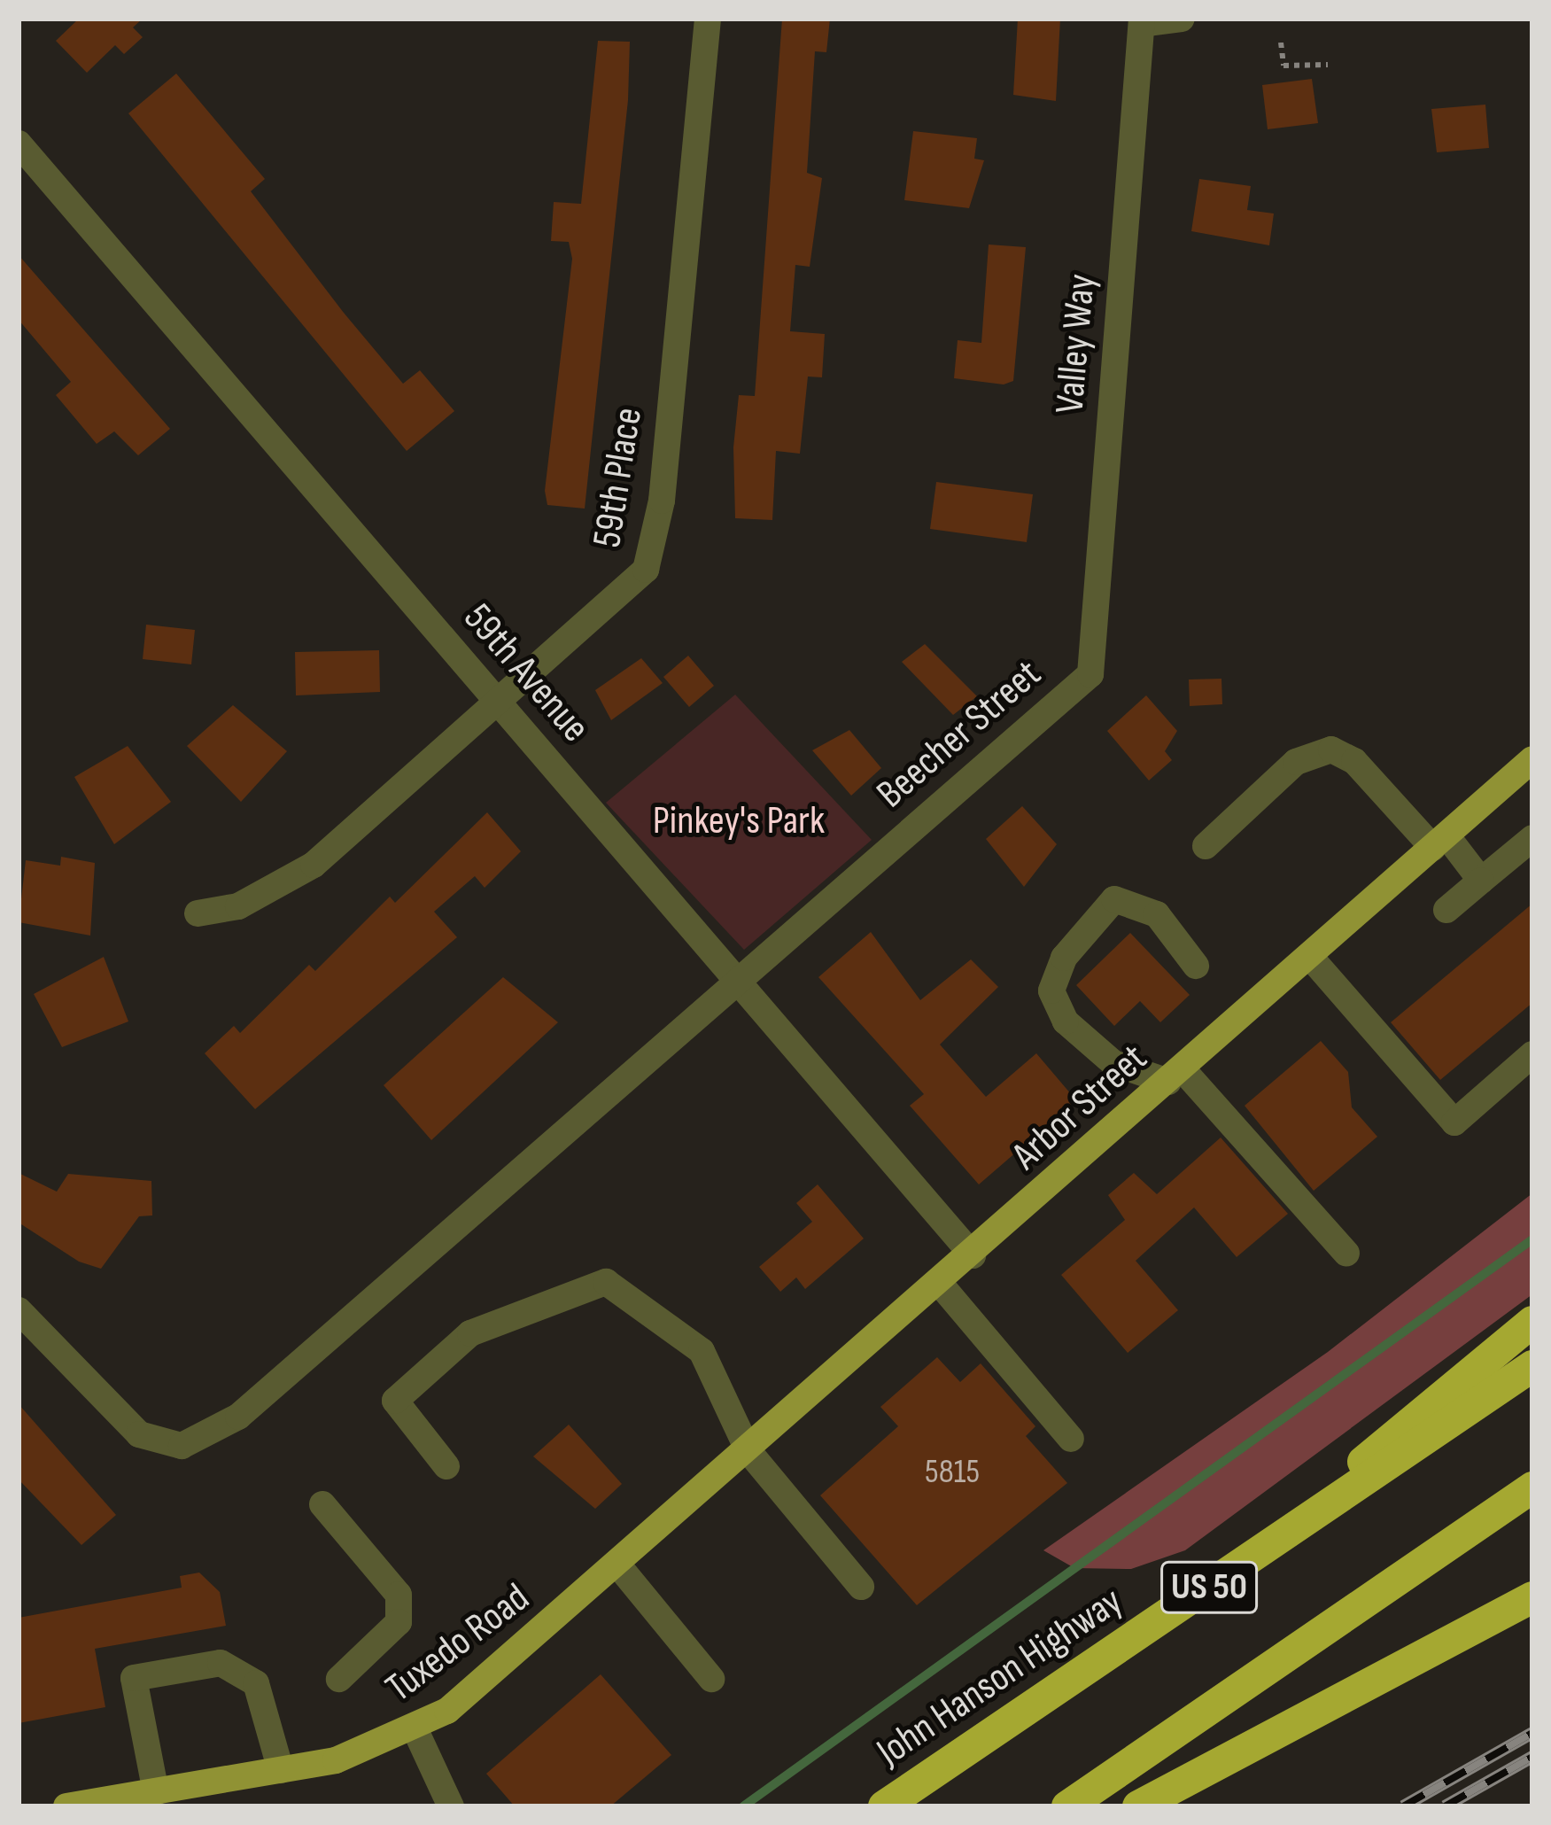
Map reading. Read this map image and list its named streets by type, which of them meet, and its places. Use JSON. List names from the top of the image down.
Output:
{
  "streets": {
    "highway": ["US 50", "John Hanson Highway"],
    "main road": ["Arbor Street", "Tuxedo Road"],
    "street": [
      "Valley Way",
      "59th Place",
      "59th Avenue",
      "Beecher Street"
    ]
  },
  "crossings": [
    ["Valley Way", "Beecher Street"],
    ["59th Place", "59th Avenue"],
    ["59th Avenue", "Beecher Street"],
    ["59th Avenue", "Arbor Street"],
    ["Arbor Street", "Tuxedo Road"]
  ],
  "parks": ["Pinkey's Park"],
  "house_numbers": ["5815"]
}
